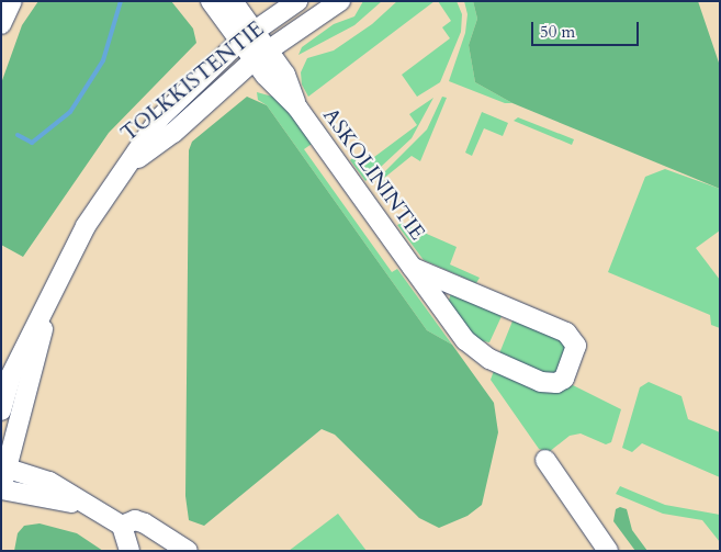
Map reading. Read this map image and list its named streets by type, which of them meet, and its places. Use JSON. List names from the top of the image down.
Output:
{
  "streets": {
    "street": ["TOLKKISTENTIE", "ASKOLININTIE"]
  },
  "crossings": [
    ["TOLKKISTENTIE", "ASKOLININTIE"]
  ],
  "scale_bar": "50 m"
}
